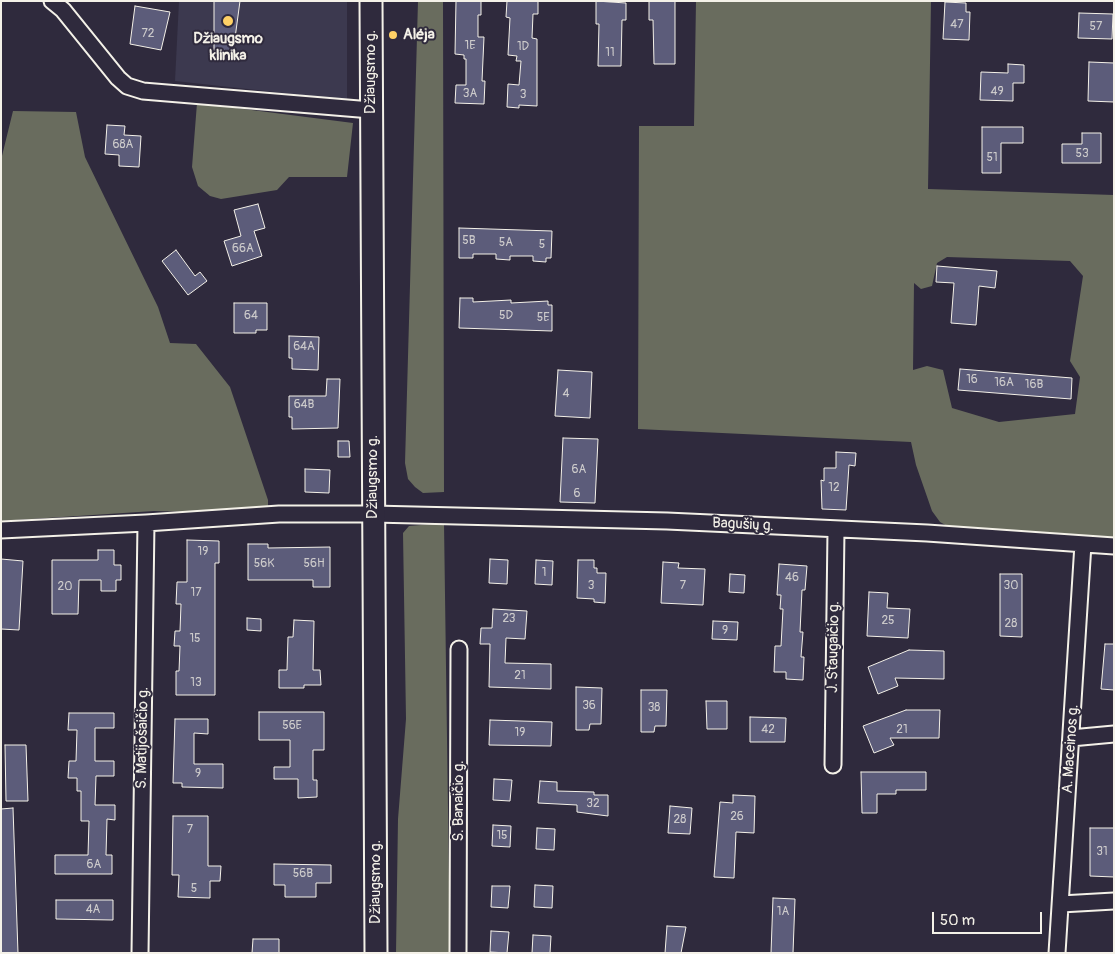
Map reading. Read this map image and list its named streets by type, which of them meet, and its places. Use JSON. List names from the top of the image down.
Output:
{
  "streets": {
    "street": [
      "Džiaugsmo g.",
      "Bagušių g.",
      "J. Staugaičio g.",
      "S. Matijošaičio g.",
      "A. Maceinos g.",
      "S. Banaičio g."
    ]
  },
  "crossings": [
    ["Džiaugsmo g.", "Bagušių g."],
    ["Bagušių g.", "J. Staugaičio g."],
    ["Bagušių g.", "S. Matijošaičio g."],
    ["Bagušių g.", "A. Maceinos g."]
  ],
  "places": ["Džiaugsmo klinika", "Alėja"],
  "house_numbers": [
    "47",
    "57",
    "72",
    "1E",
    "1D",
    "11",
    "49",
    "3A",
    "3",
    "68A",
    "53",
    "51",
    "5B",
    "5A",
    "5",
    "66A",
    "64",
    "5D",
    "5E",
    "64A",
    "16",
    "16A",
    "16B",
    "4",
    "64B",
    "6A",
    "12",
    "6",
    "19",
    "56K",
    "56H",
    "1",
    "46",
    "3",
    "7",
    "30",
    "20",
    "17",
    "23",
    "25",
    "28",
    "9",
    "15",
    "21",
    "13",
    "36",
    "38",
    "56E",
    "42",
    "21",
    "19",
    "9",
    "32",
    "26",
    "28",
    "7",
    "15",
    "31",
    "6A",
    "56B",
    "5",
    "4A",
    "1A"
  ],
  "scale_bar": "50 m"
}
